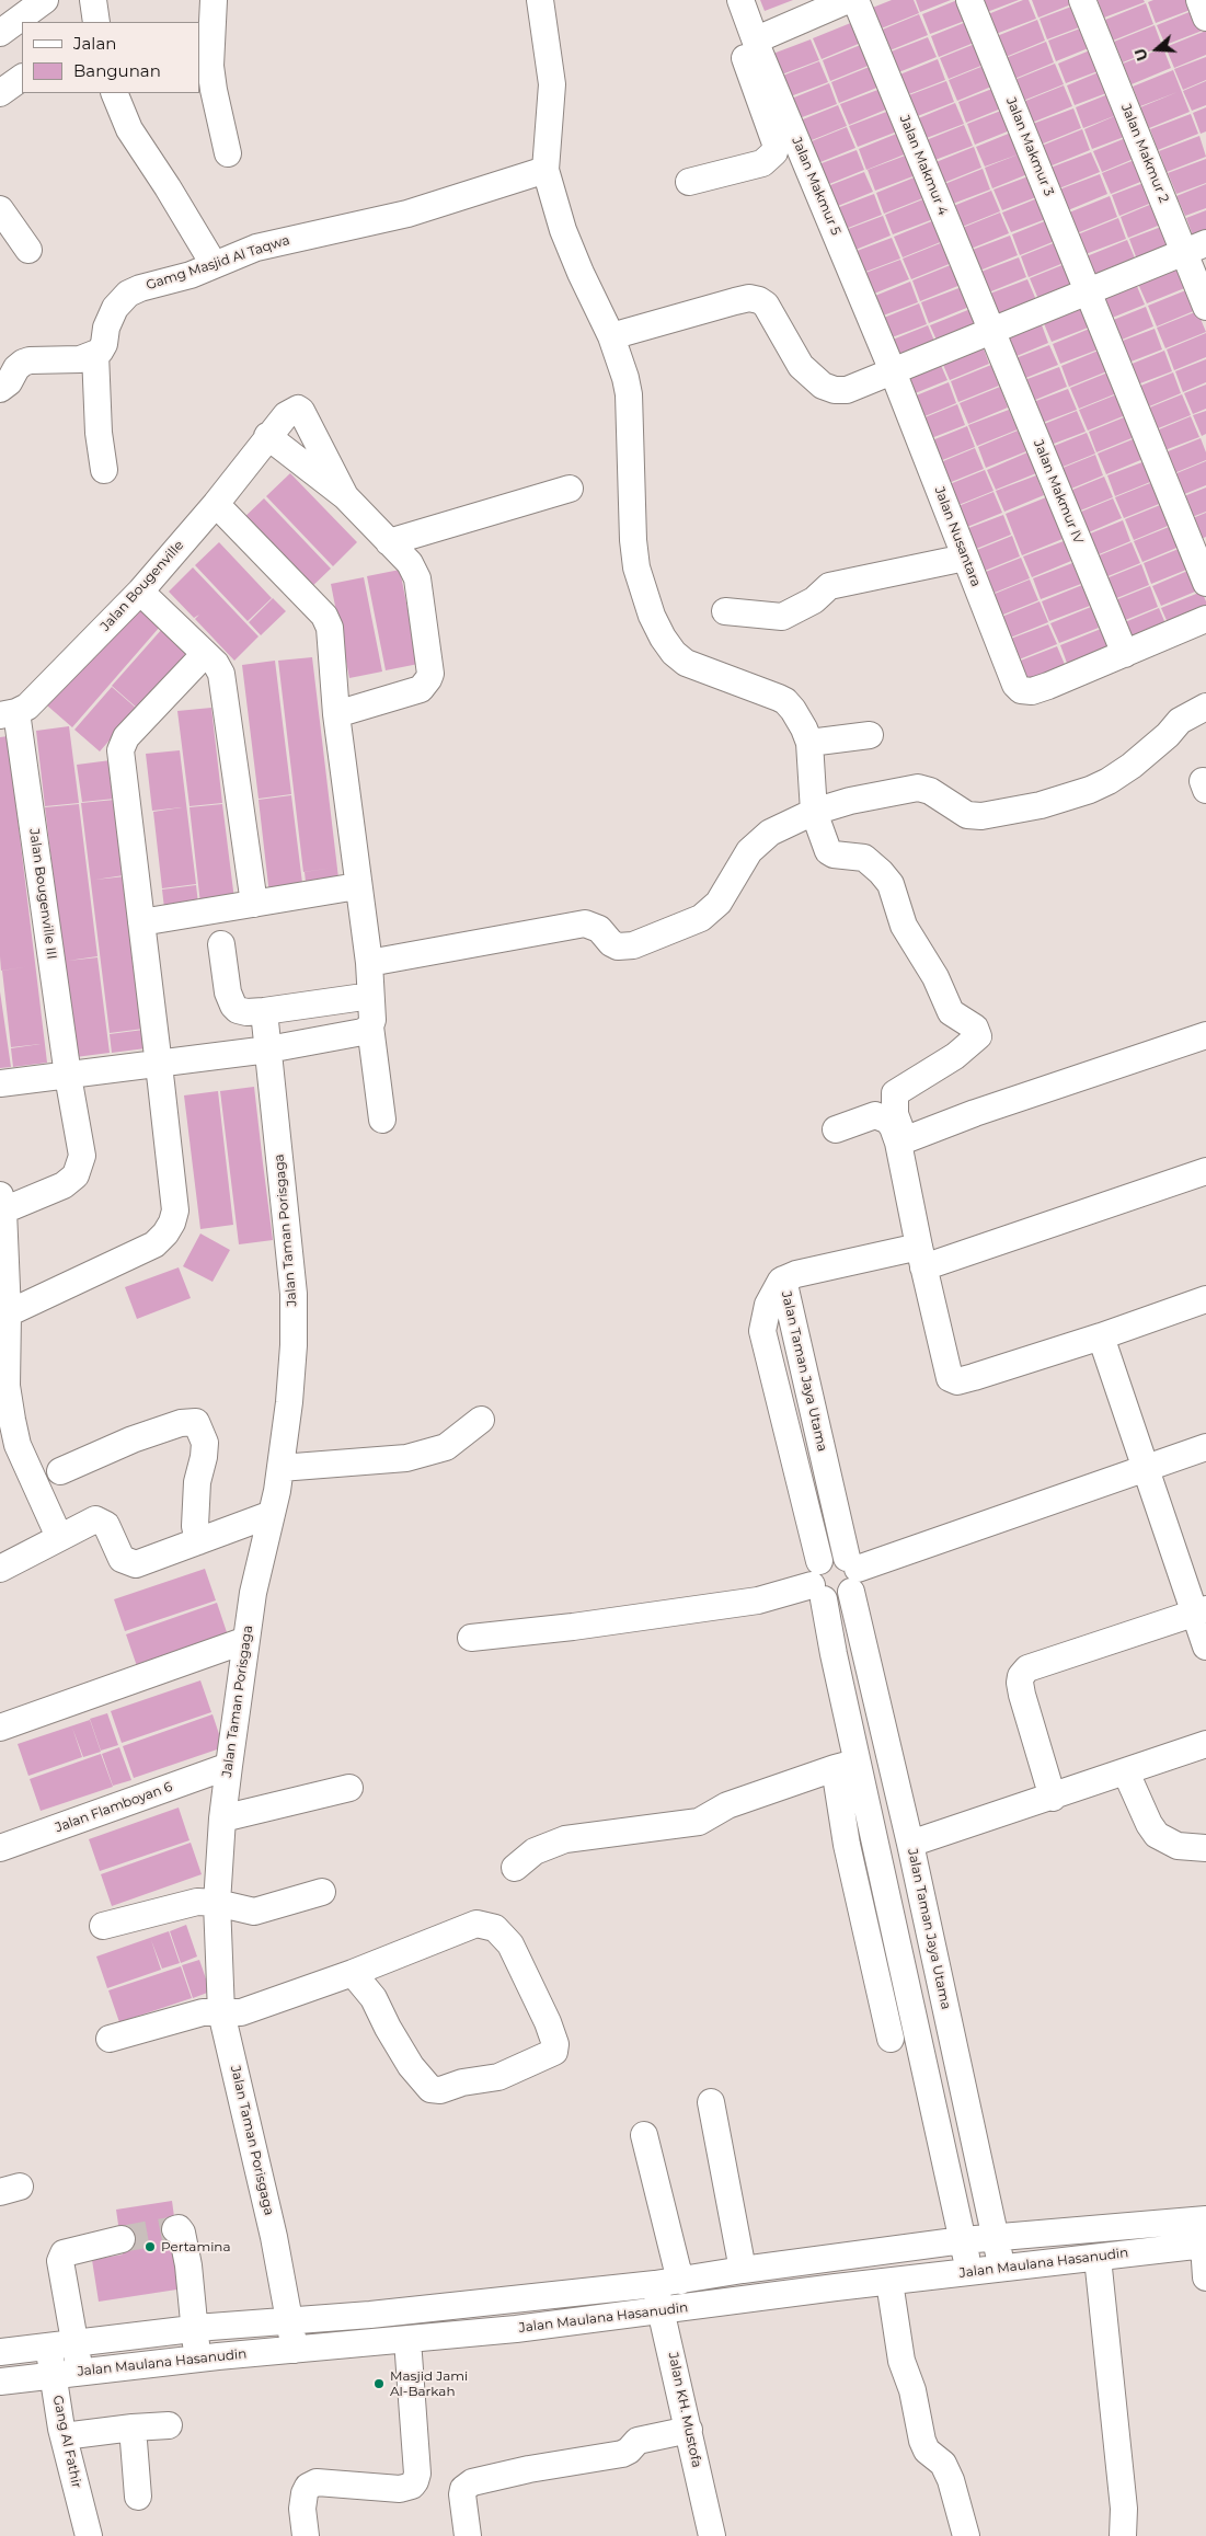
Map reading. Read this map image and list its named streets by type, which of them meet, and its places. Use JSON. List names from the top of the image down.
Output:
{
  "streets": {
    "street": [
      "Jalan Makmur 3",
      "Jalan Makmur 2",
      "Jalan Makmur 4",
      "Jalan Makmur 5",
      "Gamg Masjid Al Taqwa",
      "Jalan Makmur IV",
      "Jalan Nusantara",
      "Jalan Bougenville",
      "Jalan Bougenville III",
      "Jalan Taman Porisgaga",
      "Jalan Taman Jaya Utama",
      "Jalan Flamboyan 6",
      "Jalan Maulana Hasanudin",
      "Jalan KH. Mustofa",
      "Gang Al Fathir"
    ]
  },
  "crossings": [
    ["Jalan Makmur 4", "Jalan Makmur IV"],
    ["Jalan Makmur 5", "Jalan Nusantara"],
    ["Jalan Makmur IV", "Jalan Nusantara"],
    ["Jalan Bougenville", "Jalan Bougenville III"],
    ["Jalan Taman Porisgaga", "Jalan Flamboyan 6"],
    ["Jalan Taman Porisgaga", "Jalan Maulana Hasanudin"],
    ["Jalan Taman Jaya Utama", "Jalan Maulana Hasanudin"],
    ["Jalan Maulana Hasanudin", "Jalan KH. Mustofa"],
    ["Jalan Maulana Hasanudin", "Gang Al Fathir"]
  ],
  "places": ["Pertamina", "Masjid Jami Al-Barkah"],
  "legend": ["Jalan", "Bangunan"],
  "north": "left"
}
